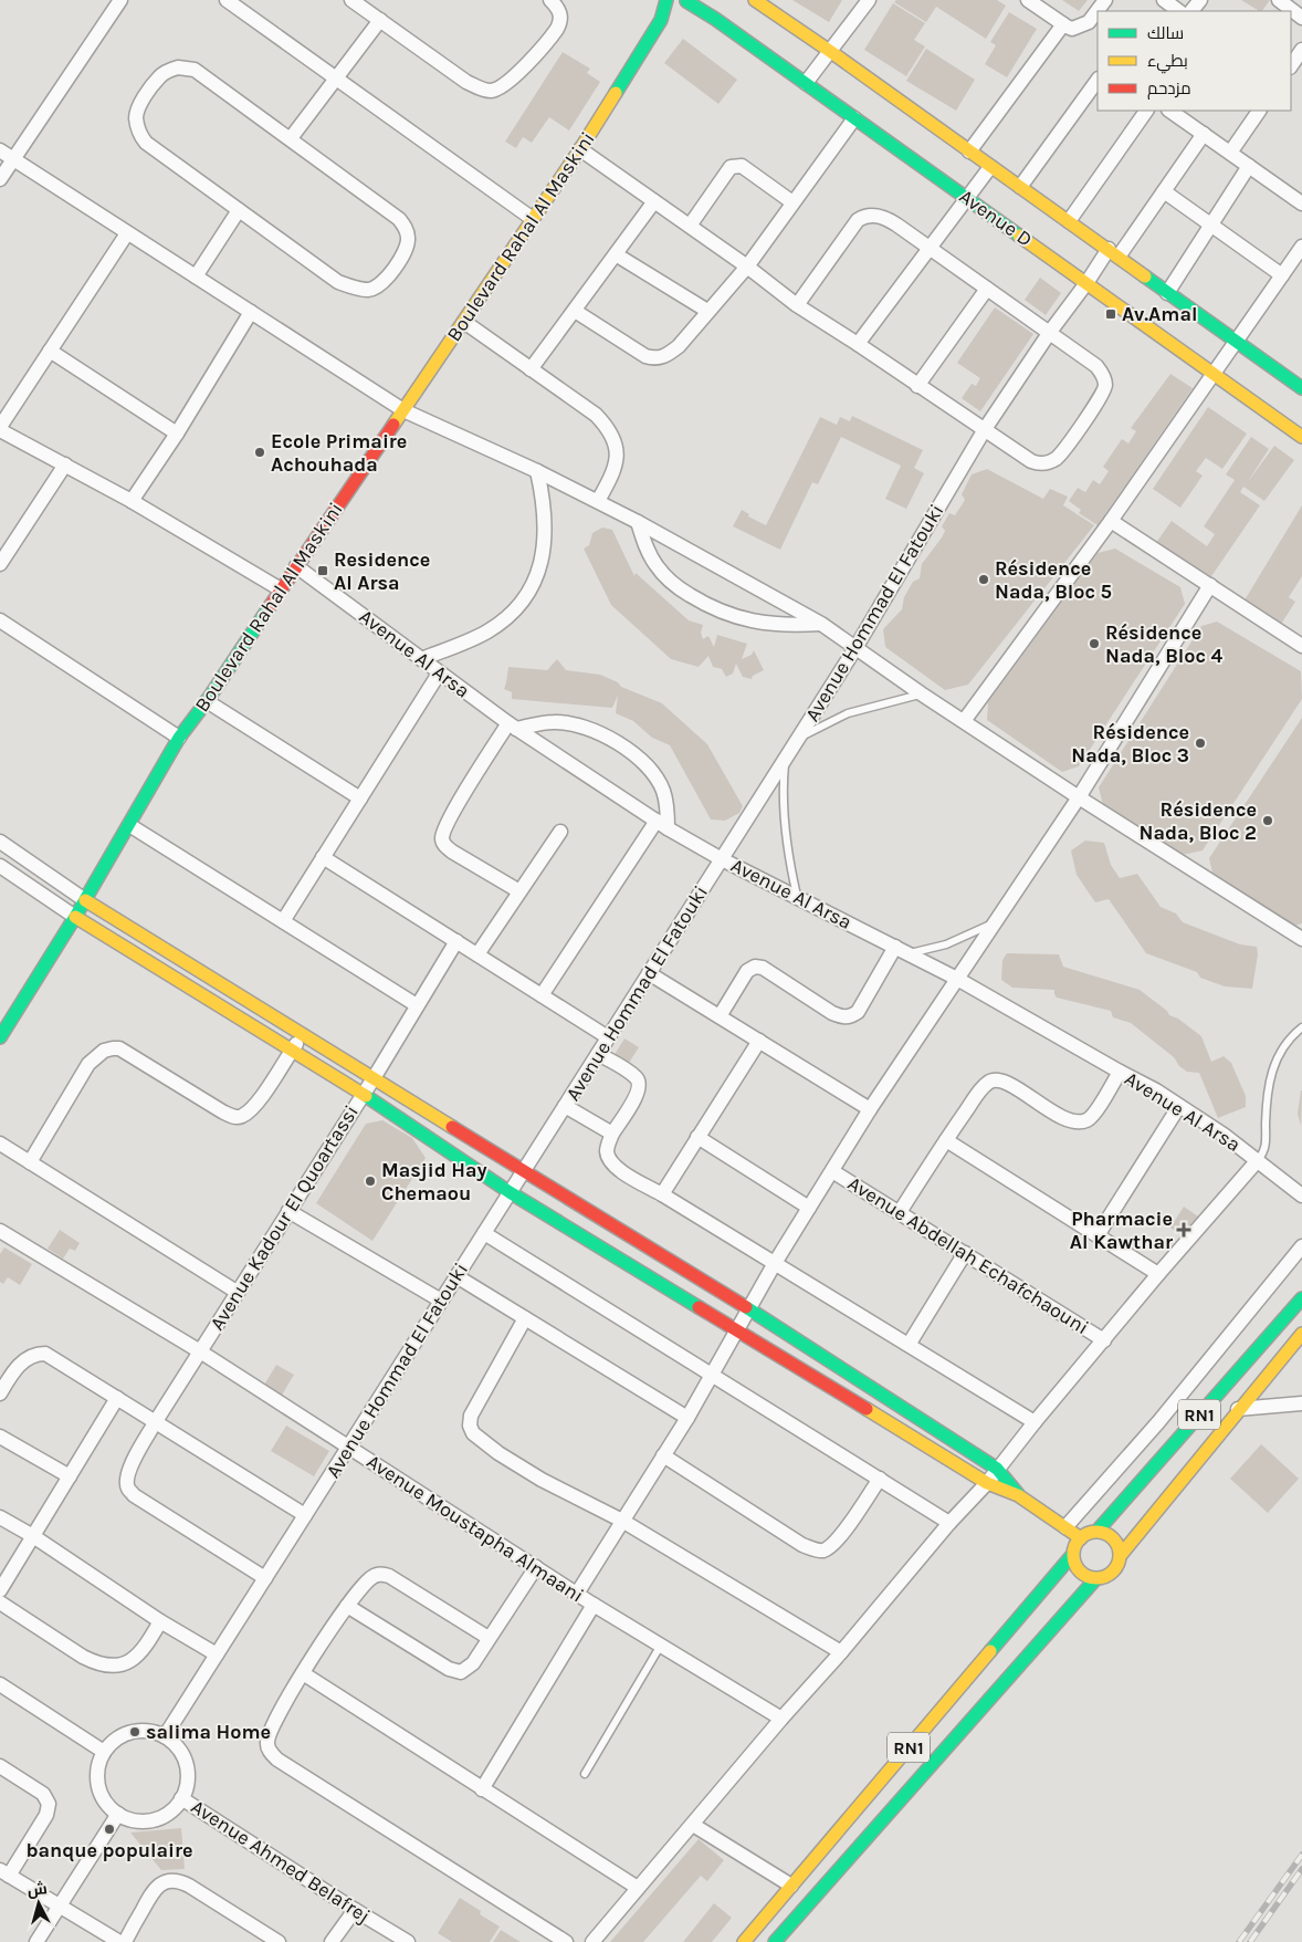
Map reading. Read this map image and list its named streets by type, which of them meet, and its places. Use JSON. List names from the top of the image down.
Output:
{
  "streets": {
    "street": [
      "Avenue D",
      "Boulevard Rahal Al Maskini",
      "Avenue Hommad El Fatouki",
      "Avenue Al Arsa",
      "Avenue Kadour El Quoartassi",
      "Avenue Abdellah Echafchaouni",
      "RN1",
      "Avenue Moustapha Almaani",
      "Avenue Ahmed Belafrej"
    ]
  },
  "crossings": [
    ["Avenue D", "Boulevard Rahal Al Maskini"],
    ["Avenue D", "Avenue Hommad El Fatouki"],
    ["Boulevard Rahal Al Maskini", "Avenue Al Arsa"],
    ["Avenue Hommad El Fatouki", "Avenue Al Arsa"],
    ["Avenue Hommad El Fatouki", "Avenue Kadour El Quoartassi"],
    ["Avenue Hommad El Fatouki", "Avenue Moustapha Almaani"],
    ["Avenue Hommad El Fatouki", "Avenue Ahmed Belafrej"],
    ["Avenue Kadour El Quoartassi", "Avenue Moustapha Almaani"]
  ],
  "places": {
    "transit": ["Av.Amal", "Residence Al Arsa"],
    "other": [
      "Ecole Primaire Achouhada",
      "Résidence Nada, Bloc 5",
      "Résidence Nada, Bloc 4",
      "Résidence Nada, Bloc 3",
      "Résidence Nada, Bloc 2",
      "Masjid Hay Chemaou",
      "salima Home",
      "banque populaire"
    ],
    "health": ["Pharmacie Al Kawthar"]
  },
  "legend": ["سالك", "بطيء", "مزدحم"],
  "north": "top"
}
